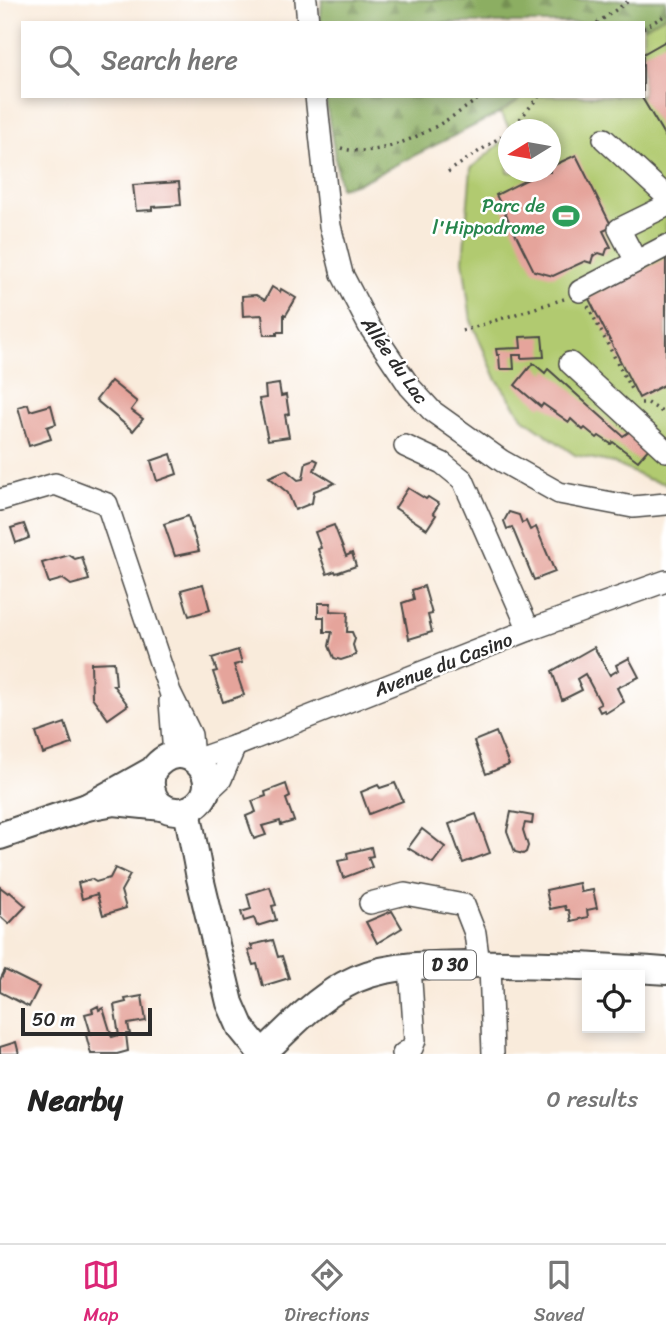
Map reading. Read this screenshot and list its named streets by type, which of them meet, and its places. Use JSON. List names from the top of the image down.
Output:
{
  "streets": {
    "main road": ["D 30"],
    "street": ["Allée du Lac", "Avenue du Casino"]
  },
  "places": {
    "sports": ["Parc de l'Hippodrome"]
  },
  "scale_bar": "50 m",
  "north": "left",
  "page": {
    "search": "Search here",
    "scale": "50 m",
    "heading": ["Nearby", "0 results"],
    "nav": ["Map", "Directions", "Saved"]
  }
}
